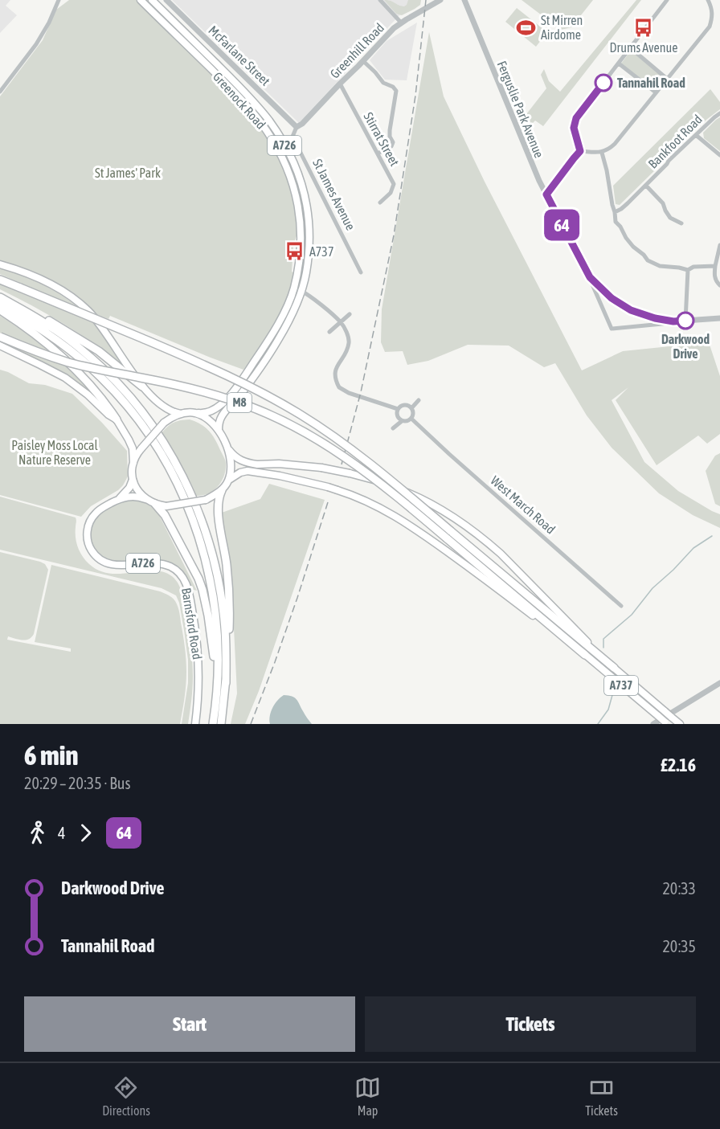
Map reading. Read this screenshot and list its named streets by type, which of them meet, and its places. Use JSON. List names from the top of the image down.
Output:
{
  "streets": {
    "highway": ["M8"],
    "main road": [
      "Greenock Road",
      "A726",
      "Barnsford Road",
      "A737"
    ],
    "street": [
      "Greenhill Road",
      "McFarlane Street",
      "Ferguslie Park Avenue",
      "Stirrat Street",
      "Bankfoot Road",
      "St James Avenue",
      "West March Road"
    ]
  },
  "crossings": [
    ["Greenhill Road", "McFarlane Street"],
    ["Greenhill Road", "Stirrat Street"],
    ["Greenhill Road", "St James Avenue"],
    ["McFarlane Street", "St James Avenue"],
    ["Greenock Road", "A726"],
    ["Greenock Road", "Barnsford Road"],
    ["Greenock Road", "A737"],
    ["A726", "Barnsford Road"],
    ["A726", "A737"],
    ["M8", "A737"],
    ["Barnsford Road", "A737"]
  ],
  "parks": ["St James' Park", "Paisley Moss Local Nature Reserve"],
  "places": {
    "sports": ["St Mirren Airdome"],
    "bus stop": ["Drums Avenue", "A737"],
    "other": ["Tannahil Road", "Darkwood Drive"]
  },
  "lines": ["bus line 64"],
  "page": {
    "on_map": "64",
    "heading": ["6 min", "20:29 – 20:35 · Bus", "£2.16"],
    "legs": ["4", "64"],
    "list": [
      {
        "name": "Darkwood Drive",
        "value": "20:33"
      },
      {
        "name": "Tannahil Road",
        "value": "20:35"
      }
    ],
    "buttons": ["Start", "Tickets"],
    "tabs": ["Directions", "Map", "Tickets"]
  }
}
